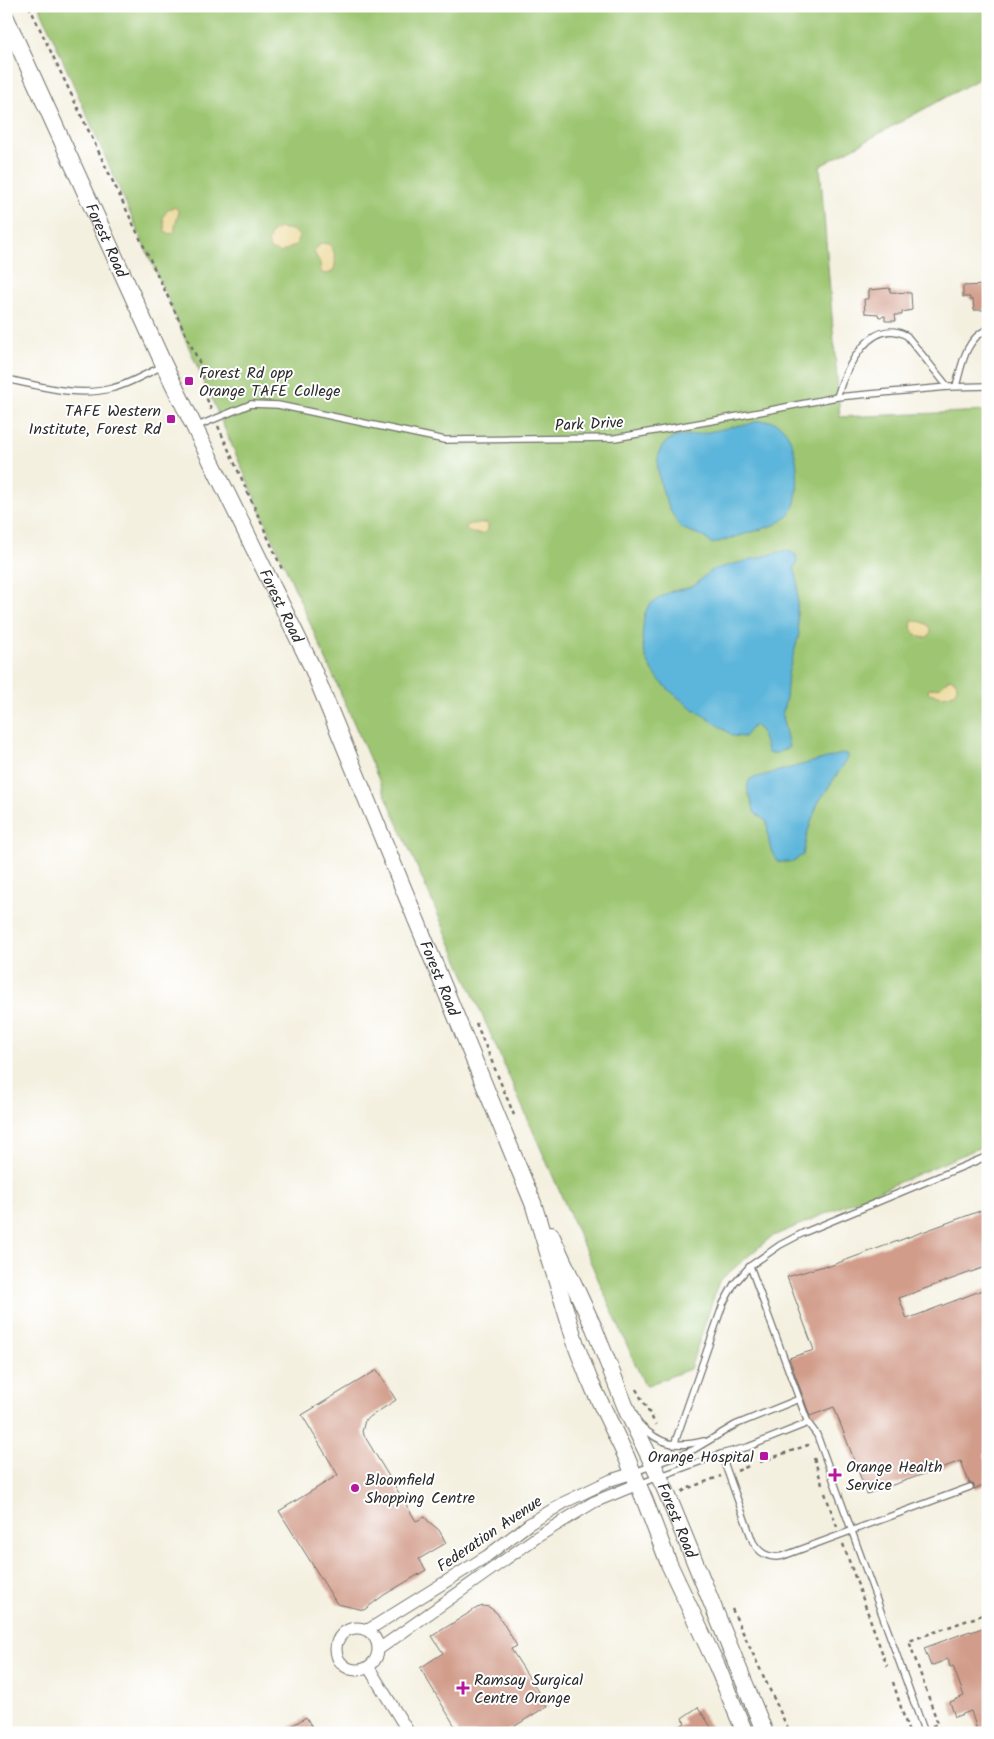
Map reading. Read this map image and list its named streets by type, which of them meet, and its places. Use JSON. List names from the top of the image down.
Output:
{
  "streets": {
    "main road": ["Forest Road"],
    "street": ["Federation Avenue"],
    "lane": ["Park Drive"]
  },
  "crossings": [
    ["Forest Road", "Park Drive"],
    ["Forest Road", "Federation Avenue"]
  ],
  "places": {
    "transit": ["Forest Rd opp Orange TAFE College", "TAFE Western Institute, Forest Rd", "Orange Hospital"],
    "health": ["Orange Health Service", "Ramsay Surgical Centre Orange"],
    "other": ["Bloomfield Shopping Centre"]
  }
}
